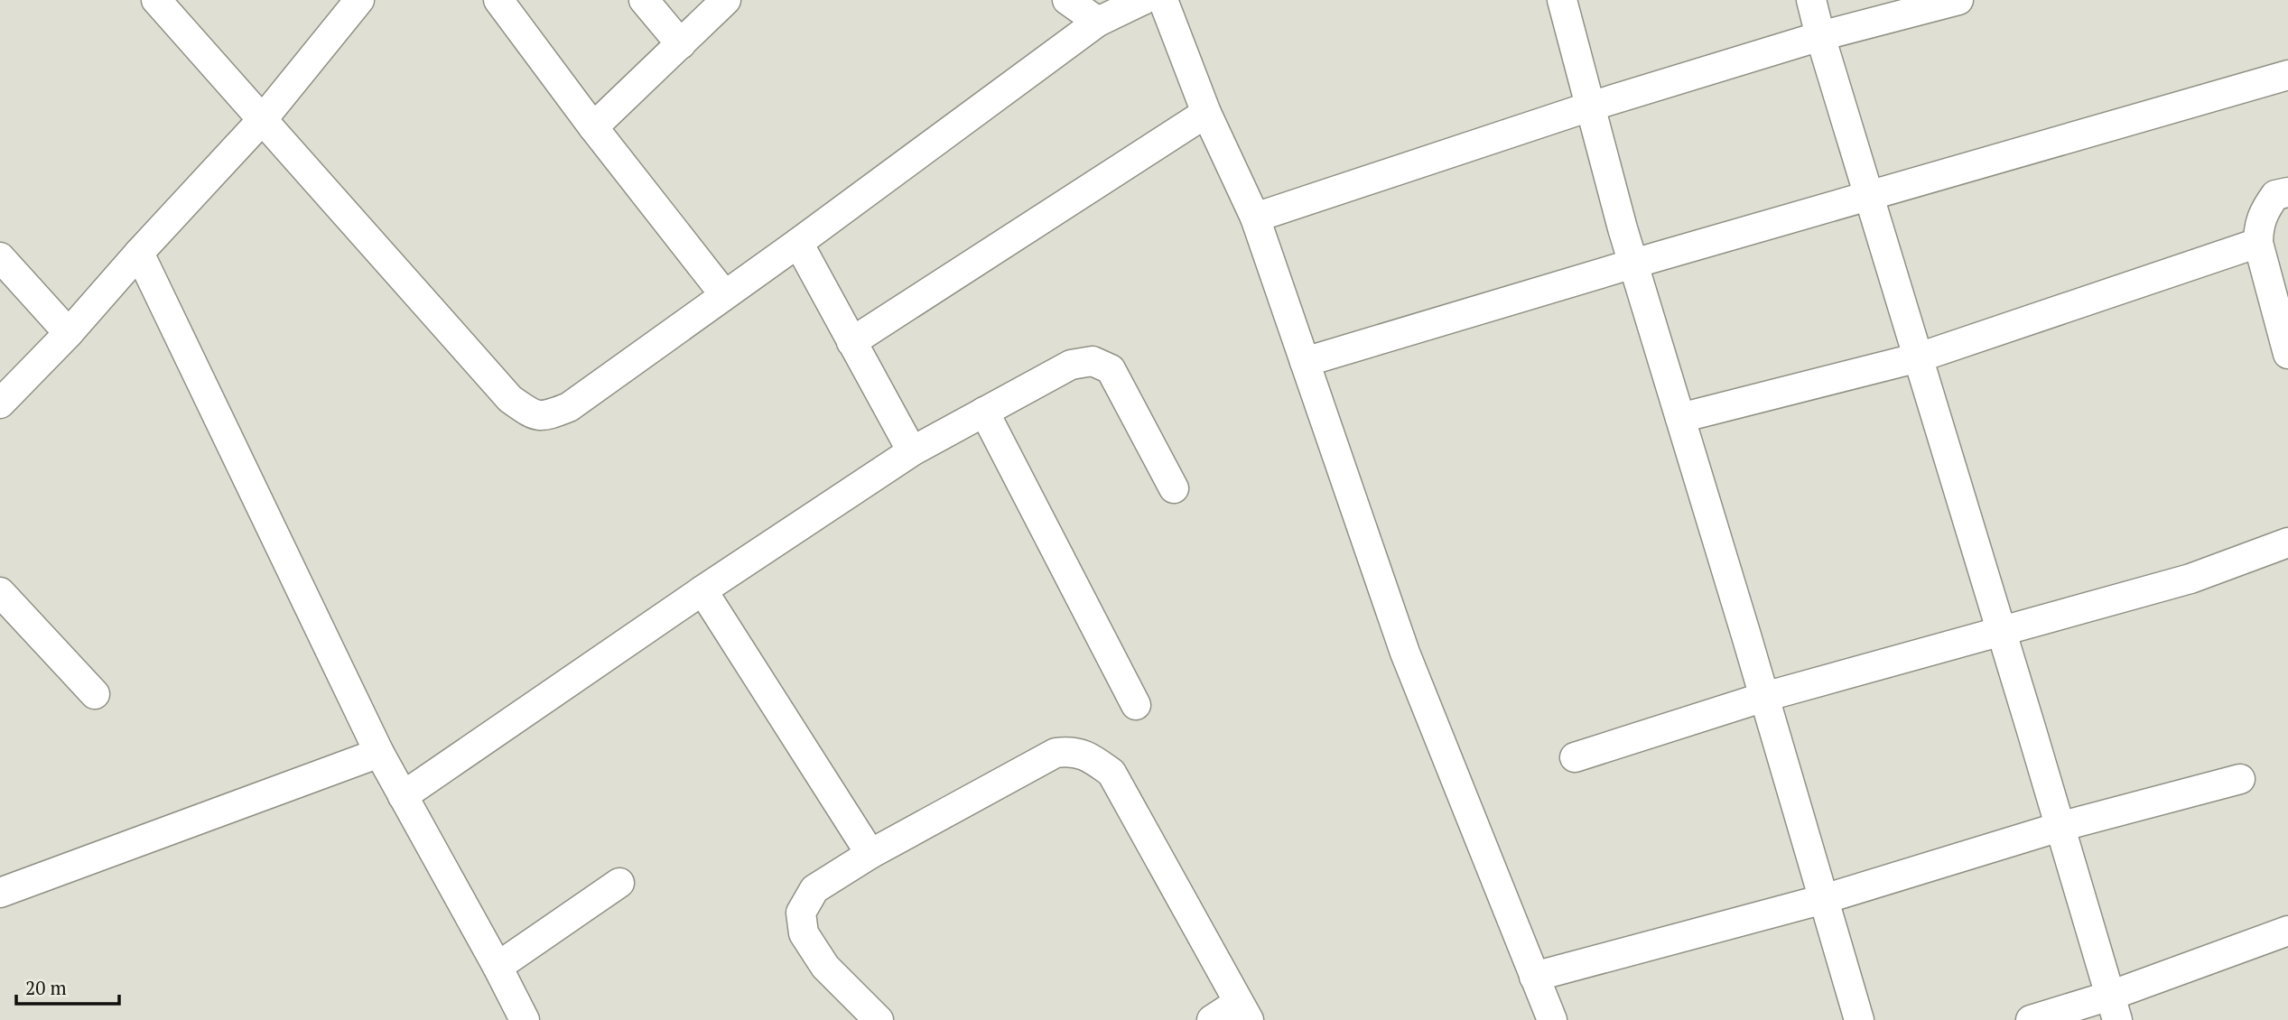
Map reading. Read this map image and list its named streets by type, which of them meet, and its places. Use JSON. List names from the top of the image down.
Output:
{
  "scale_bar": "20 m"
}
